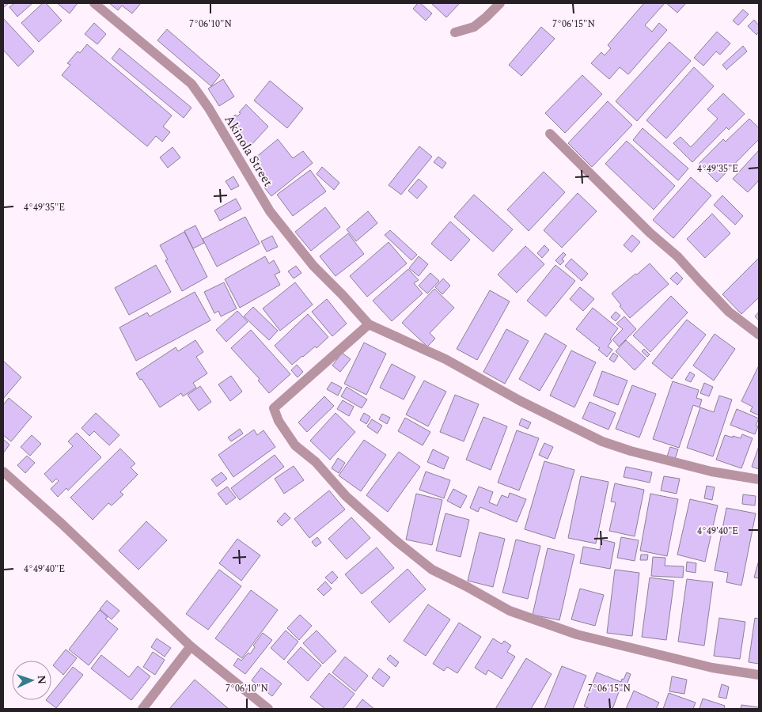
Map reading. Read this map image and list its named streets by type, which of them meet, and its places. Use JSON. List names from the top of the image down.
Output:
{
  "streets": {
    "street": ["Akinola Street"]
  },
  "north": "right",
  "coordinates": [
    "7°06'10\"N",
    "7°06'15\"N",
    "4°49'35\"E",
    "4°49'40\"E"
  ]
}
